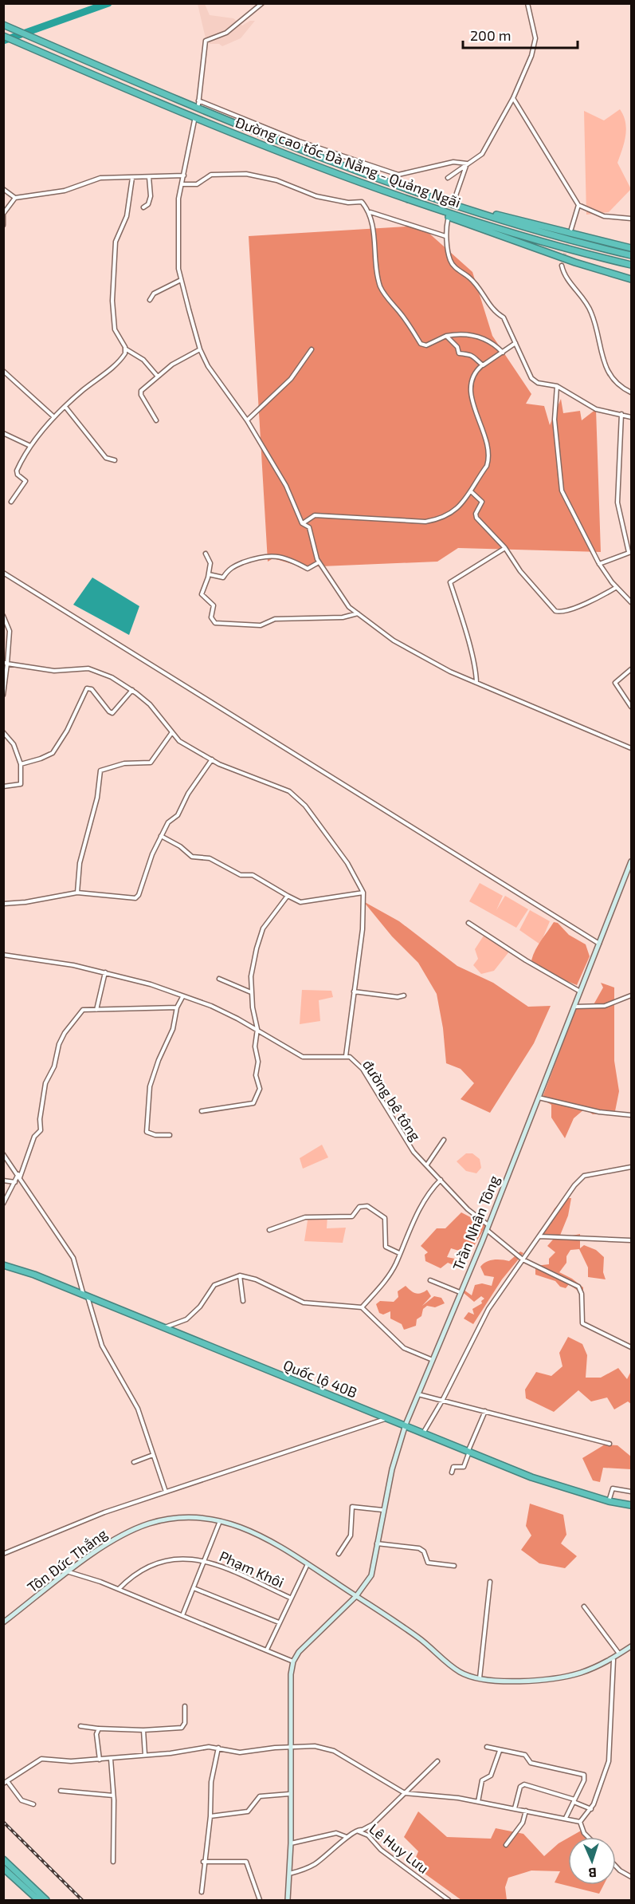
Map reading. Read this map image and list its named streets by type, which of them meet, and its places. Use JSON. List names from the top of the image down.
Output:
{
  "streets": {
    "highway": ["Đường cao tốc Đà Nẵng - Quảng Ngãi", "Quốc lộ 40B"],
    "street": [
      "đường bê tông",
      "Trần Nhân Tông",
      "Tôn Đức Thắng",
      "Phạm Khôi",
      "Lê Huy Lưu"
    ]
  },
  "crossings": [
    ["đường bê tông", "Trần Nhân Tông"],
    ["Trần Nhân Tông", "Quốc lộ 40B"],
    ["Trần Nhân Tông", "Tôn Đức Thắng"]
  ],
  "scale_bar": "200 m",
  "north": "bottom"
}
